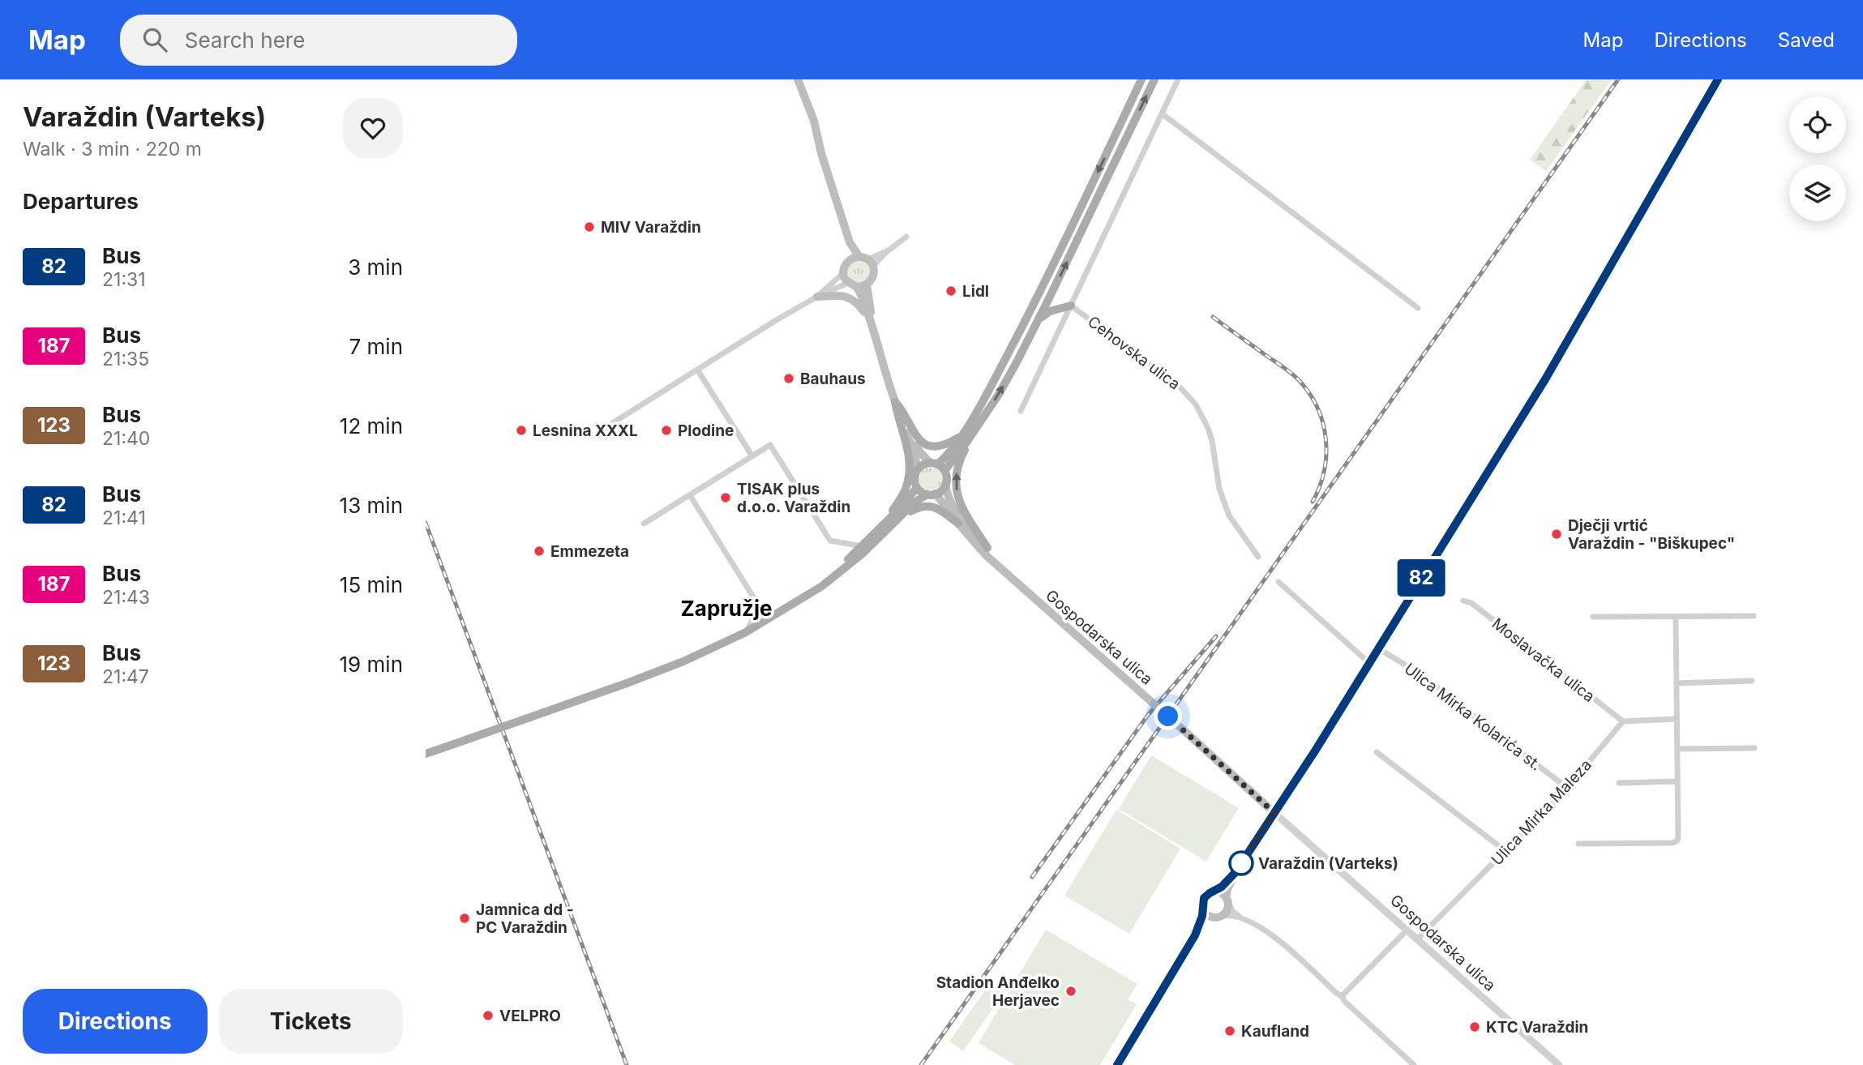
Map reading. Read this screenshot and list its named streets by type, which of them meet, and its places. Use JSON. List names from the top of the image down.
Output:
{
  "streets": {
    "main road": ["Gospodarska ulica"],
    "street": [
      "Cehovska ulica",
      "Moslavačka ulica",
      "Ulica Mirka Kolarića st.",
      "Ulica Mirka Maleza"
    ]
  },
  "crossings": [
    ["Gospodarska ulica", "Ulica Mirka Maleza"],
    ["Moslavačka ulica", "Ulica Mirka Maleza"],
    ["Ulica Mirka Kolarića st.", "Ulica Mirka Maleza"]
  ],
  "districts": ["Zapružje"],
  "places": [
    "MIV Varaždin",
    "Lidl",
    "Bauhaus",
    "Lesnina XXXL",
    "Plodine",
    "TISAK plus d.o.o. Varaždin",
    "Dječji vrtić Varaždin - \"Biškupec\"",
    "Emmezeta",
    "Varaždin (Varteks)",
    "Jamnica dd - PC Varaždin",
    "Stadion Anđelko Herjavec",
    "VELPRO",
    "KTC Varaždin",
    "Kaufland"
  ],
  "lines": ["bus line 82"],
  "page": {
    "header": "Map",
    "search": "Search here",
    "nav": ["Map", "Directions", "Saved"],
    "heading": [
      ["Varaždin (Varteks)", "Walk · 3 min · 220 m"],
      "Departures"
    ],
    "on_map": "82",
    "list": [
      {
        "mark": "82",
        "name": "Bus",
        "note": "21:31",
        "value": "3 min"
      },
      {
        "mark": "187",
        "name": "Bus",
        "note": "21:35",
        "value": "7 min"
      },
      {
        "mark": "123",
        "name": "Bus",
        "note": "21:40",
        "value": "12 min"
      },
      {
        "mark": "82",
        "name": "Bus",
        "note": "21:41",
        "value": "13 min"
      },
      {
        "mark": "187",
        "name": "Bus",
        "note": "21:43",
        "value": "15 min"
      },
      {
        "mark": "123",
        "name": "Bus",
        "note": "21:47",
        "value": "19 min"
      }
    ],
    "buttons": ["Directions", "Tickets"]
  }
}
